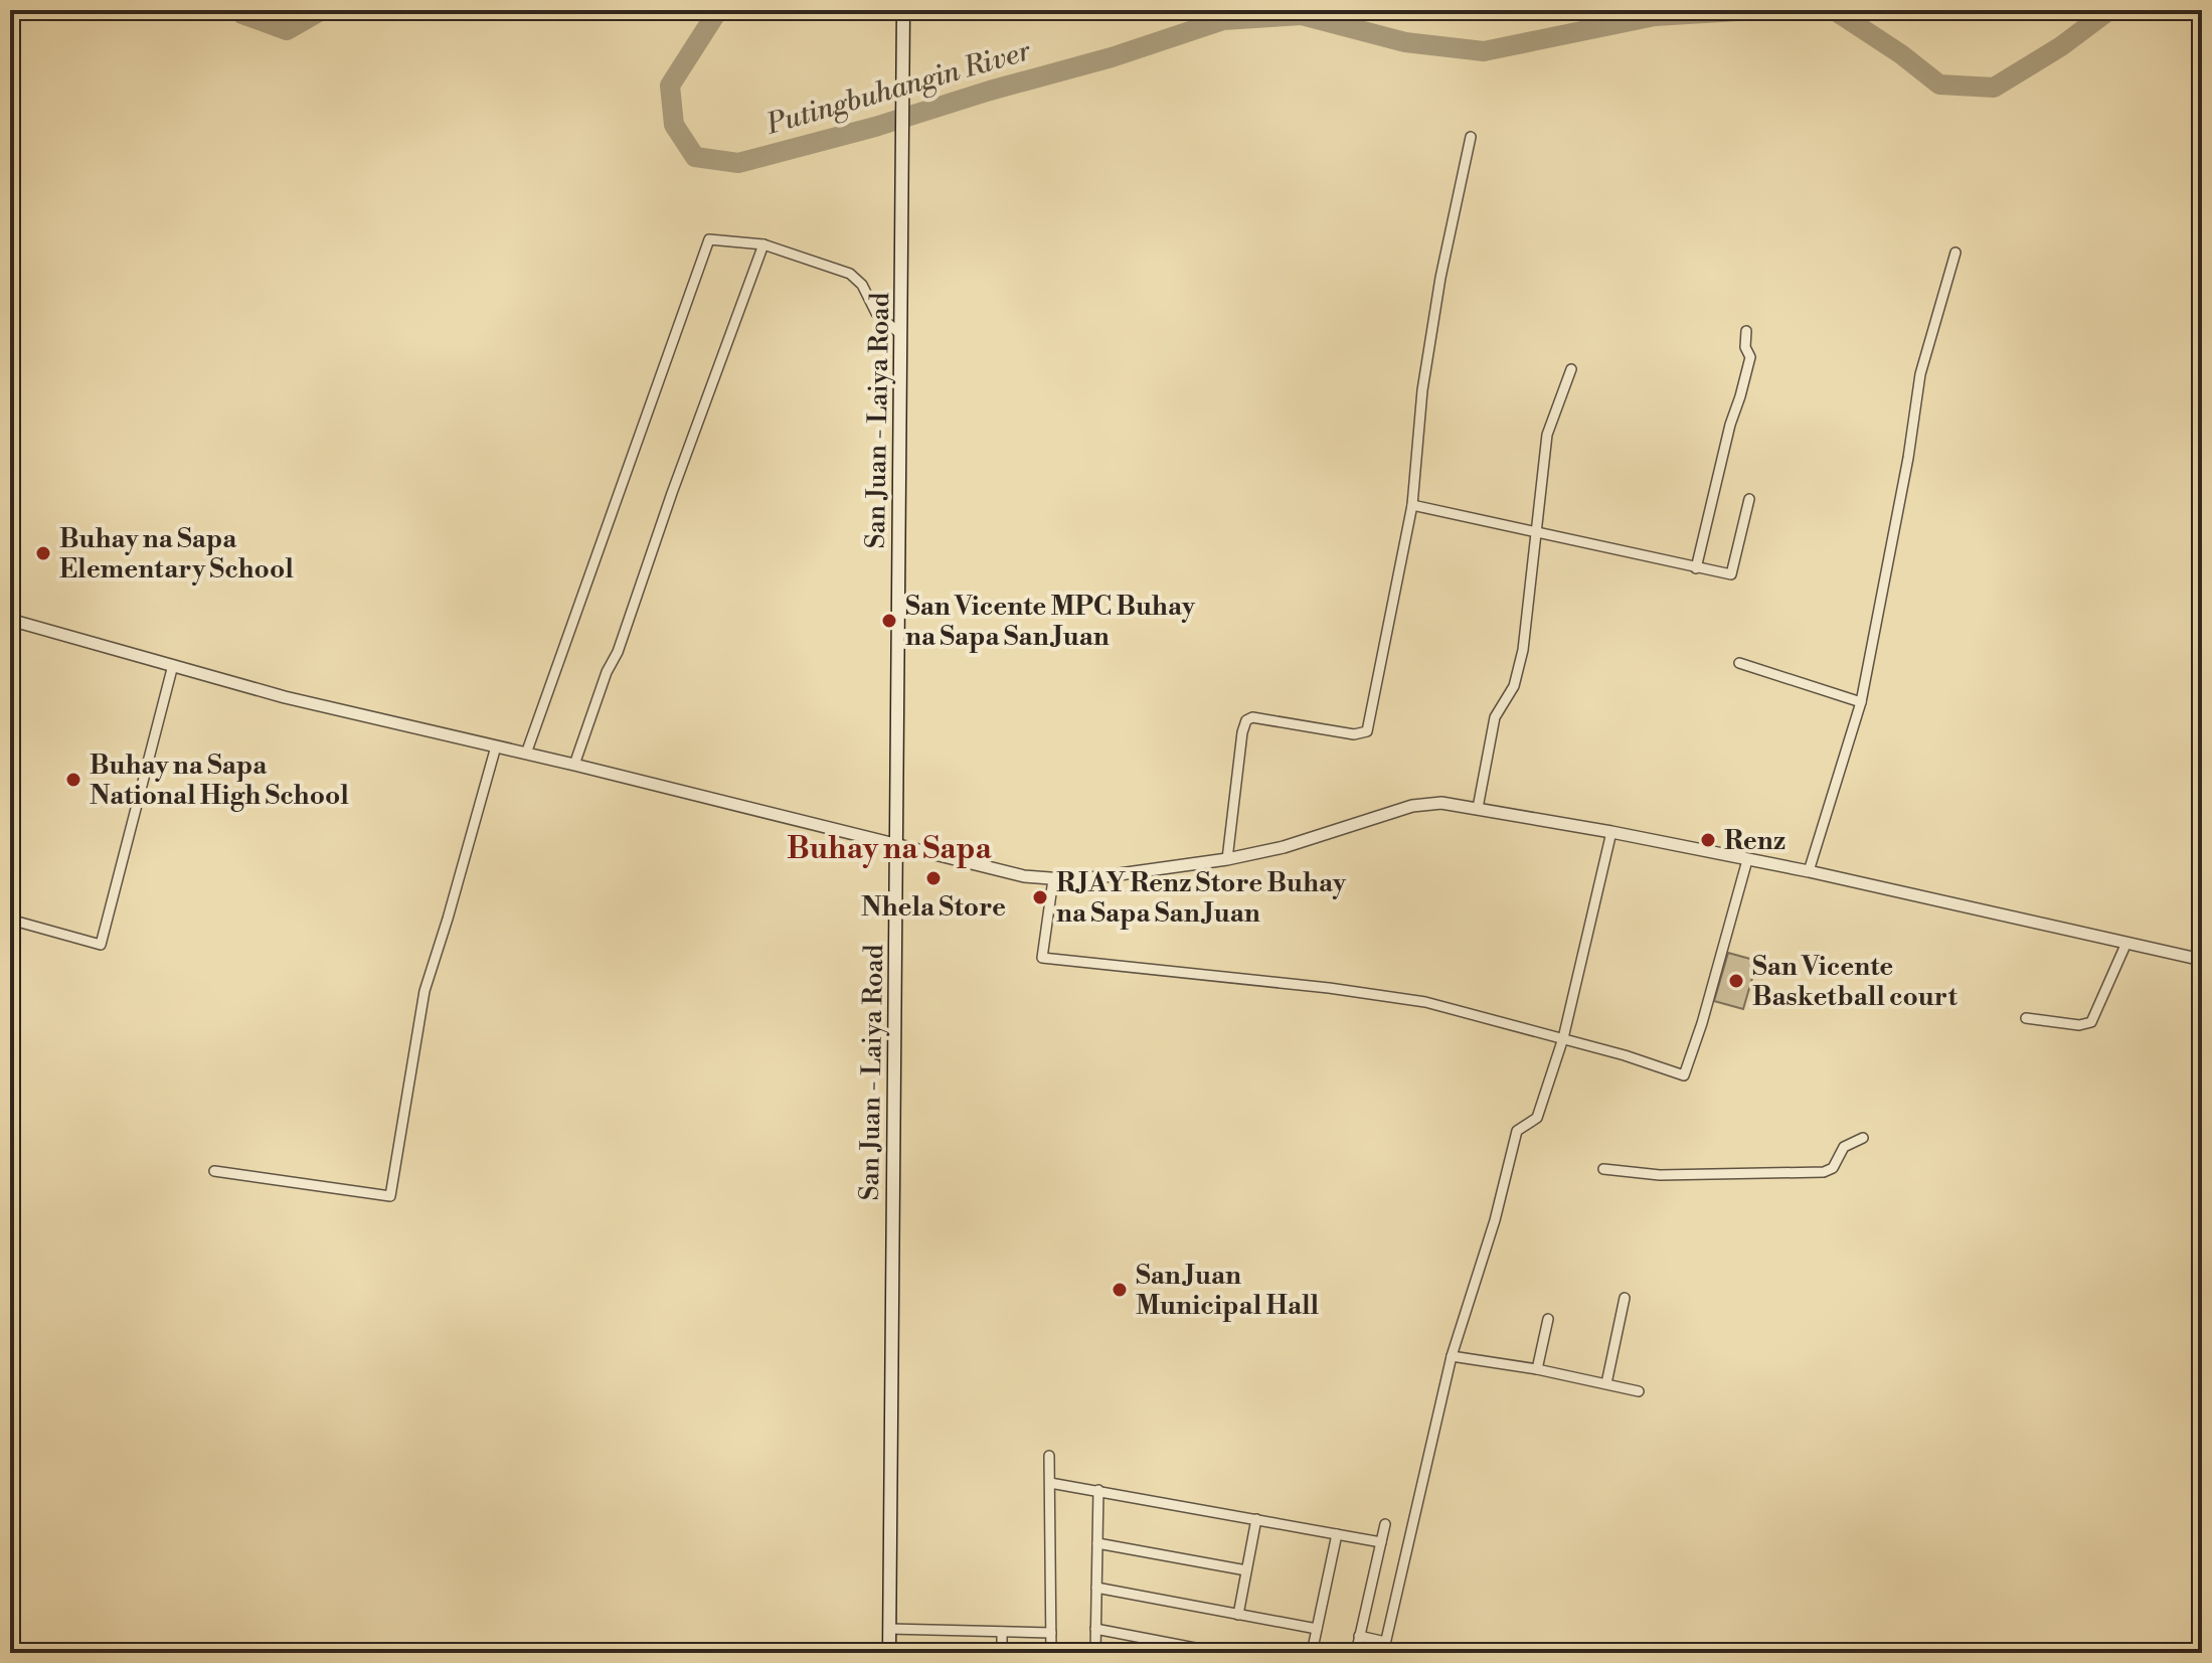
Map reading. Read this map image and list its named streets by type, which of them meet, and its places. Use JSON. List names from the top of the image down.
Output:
{
  "streets": {
    "main road": ["San Juan - Laiya Road"]
  },
  "districts": ["Buhay na Sapa"],
  "water": ["Putingbuhangin River"],
  "places": [
    "Buhay na Sapa Elementary School",
    "San Vicente MPC Buhay na Sapa San Juan",
    "Buhay na Sapa National High School",
    "Renz",
    "Nhela Store",
    "RJAY Renz Store Buhay na Sapa San Juan",
    "San Vicente Basketball court",
    "San Juan Municipal Hall"
  ]
}
